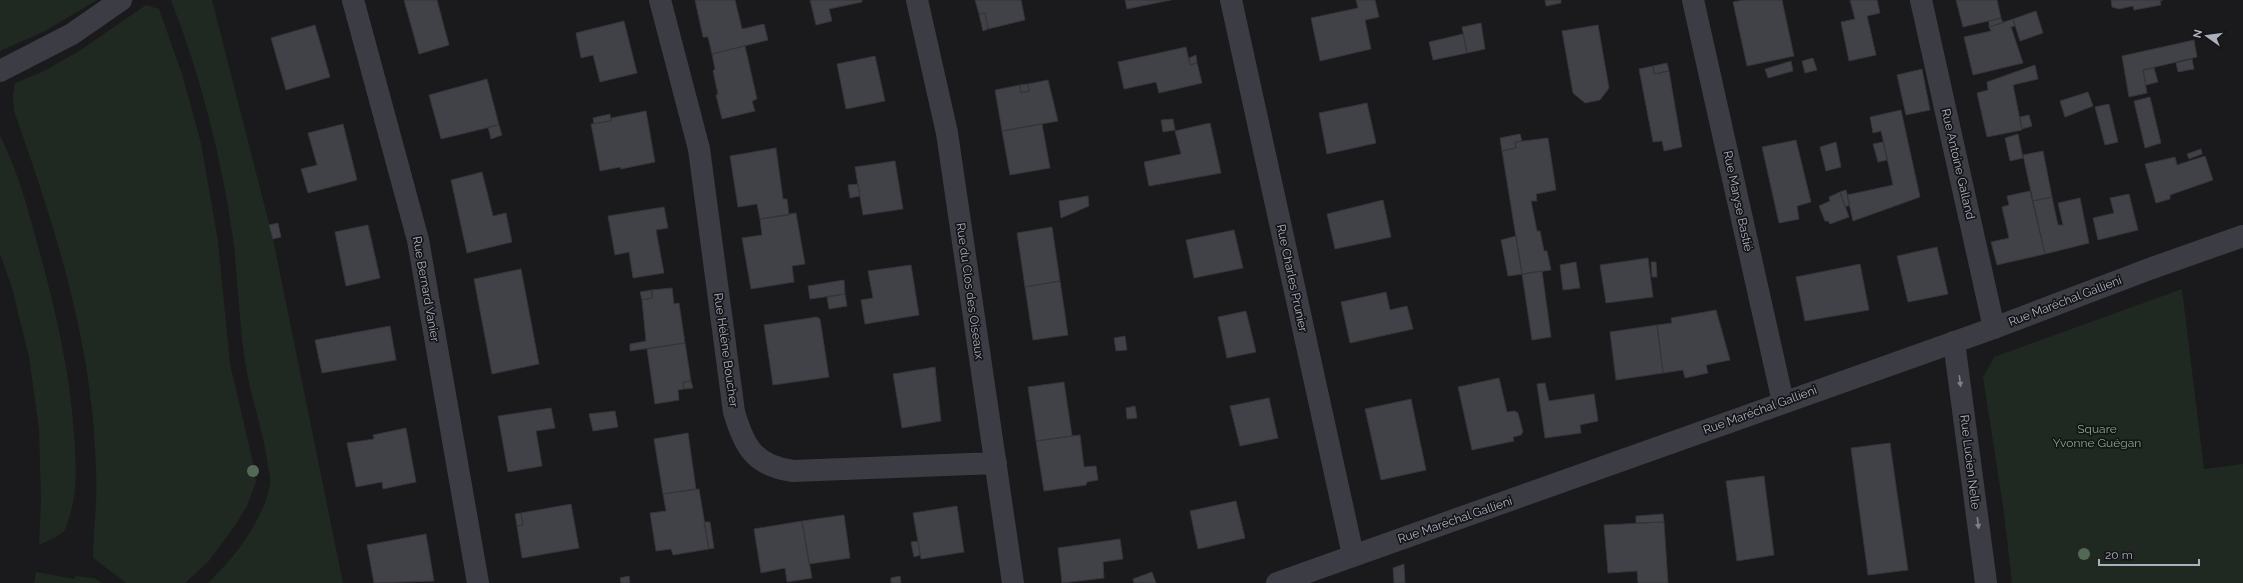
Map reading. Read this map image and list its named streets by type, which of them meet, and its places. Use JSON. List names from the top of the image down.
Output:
{
  "streets": {
    "street": [
      "Rue Antoine Galland",
      "Rue Maryse Bastié",
      "Rue Charles Prunier",
      "Rue Bernard Vanier",
      "Rue du Clos des Oiseaux",
      "Rue Maréchal Gallieni",
      "Rue Hélène Boucher",
      "Rue Lucien Nelle"
    ]
  },
  "crossings": [
    ["Rue Antoine Galland", "Rue Maréchal Gallieni"],
    ["Rue Maryse Bastié", "Rue Maréchal Gallieni"],
    ["Rue Charles Prunier", "Rue Maréchal Gallieni"],
    ["Rue du Clos des Oiseaux", "Rue Hélène Boucher"],
    ["Rue Maréchal Gallieni", "Rue Lucien Nelle"]
  ],
  "one_way": ["Rue Lucien Nelle"],
  "parks": ["Square Yvonne Guégan"],
  "scale_bar": "20 m",
  "north": "left"
}
